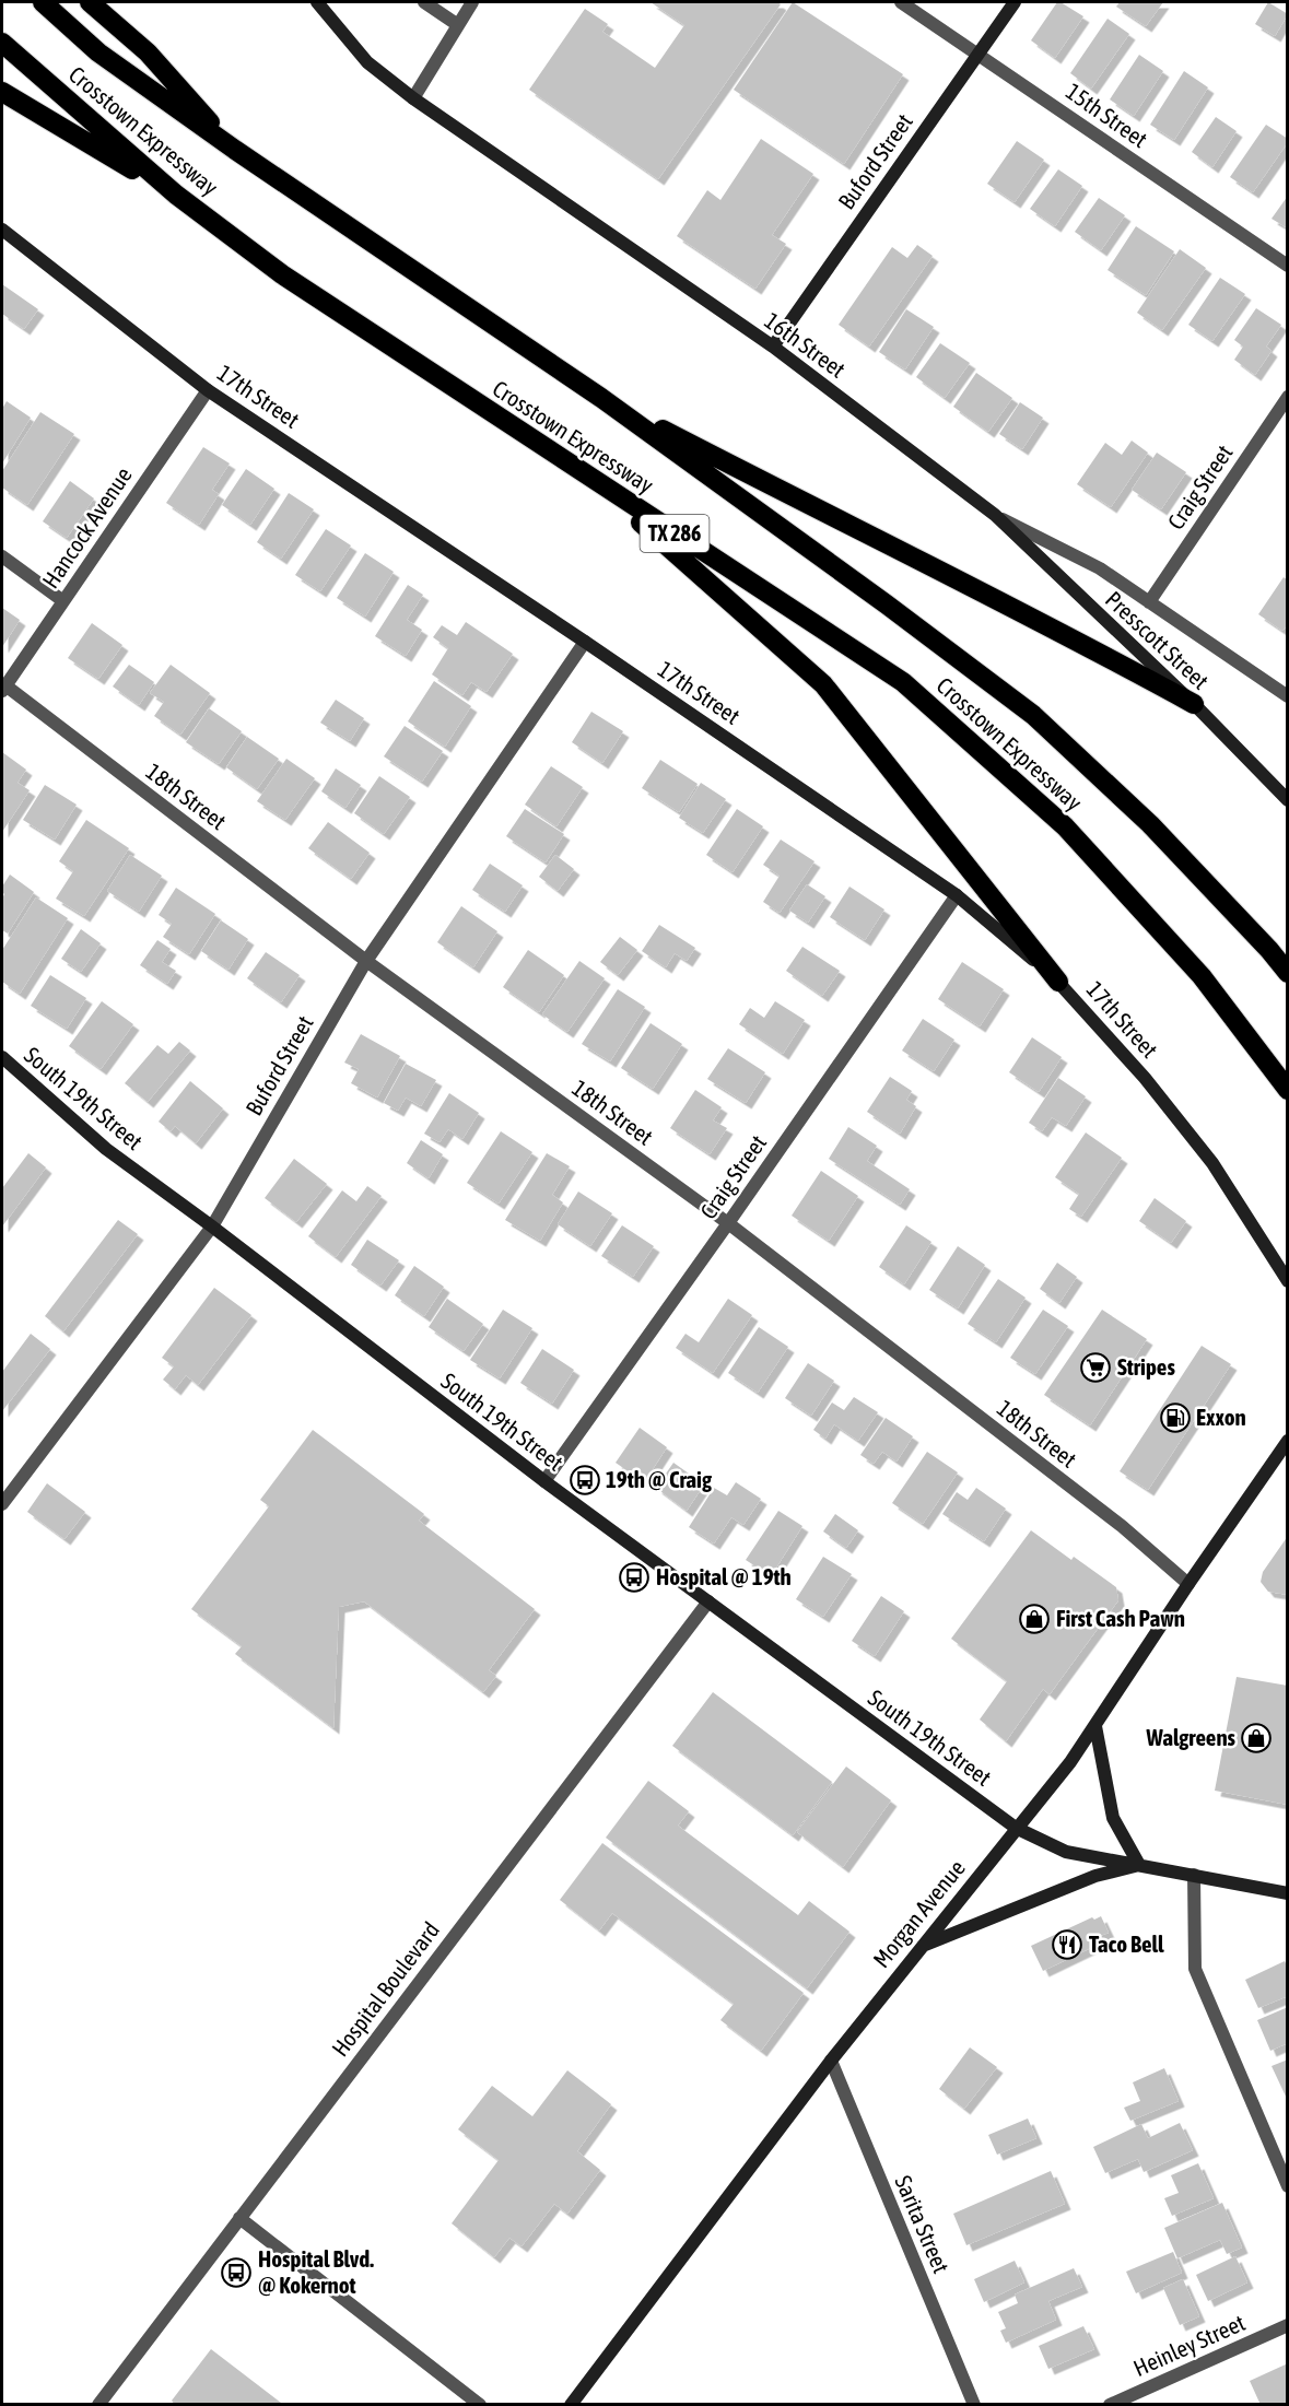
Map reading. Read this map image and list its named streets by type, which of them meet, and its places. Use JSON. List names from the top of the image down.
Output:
{
  "streets": {
    "highway": ["Crosstown Expressway", "TX 286"],
    "main road": [
      "Buford Street",
      "16th Street",
      "17th Street",
      "Presscott Street",
      "South 19th Street",
      "Morgan Avenue"
    ],
    "street": [
      "15th Street",
      "Craig Street",
      "Hancock Avenue",
      "18th Street",
      "Hospital Boulevard",
      "Sarita Street",
      "Heinley Street"
    ]
  },
  "crossings": [
    ["15th Street", "Buford Street"],
    ["Buford Street", "16th Street"],
    ["Buford Street", "17th Street"],
    ["Buford Street", "18th Street"],
    ["Buford Street", "South 19th Street"],
    ["16th Street", "Craig Street"],
    ["16th Street", "Presscott Street"],
    ["17th Street", "Craig Street"],
    ["17th Street", "Hancock Avenue"],
    ["Craig Street", "18th Street"],
    ["Craig Street", "South 19th Street"],
    ["Hancock Avenue", "18th Street"],
    ["18th Street", "Morgan Avenue"],
    ["South 19th Street", "Morgan Avenue"],
    ["South 19th Street", "Hospital Boulevard"],
    ["Morgan Avenue", "Sarita Street"]
  ],
  "places": {
    "supermarket": ["Stripes"],
    "fuel station": ["Exxon"],
    "bus stop": ["19th @ Craig", "Hospital @ 19th", "Hospital Blvd. @ Kokernot"],
    "shop": ["First Cash Pawn", "Walgreens"],
    "restaurant": ["Taco Bell"]
  }
}
